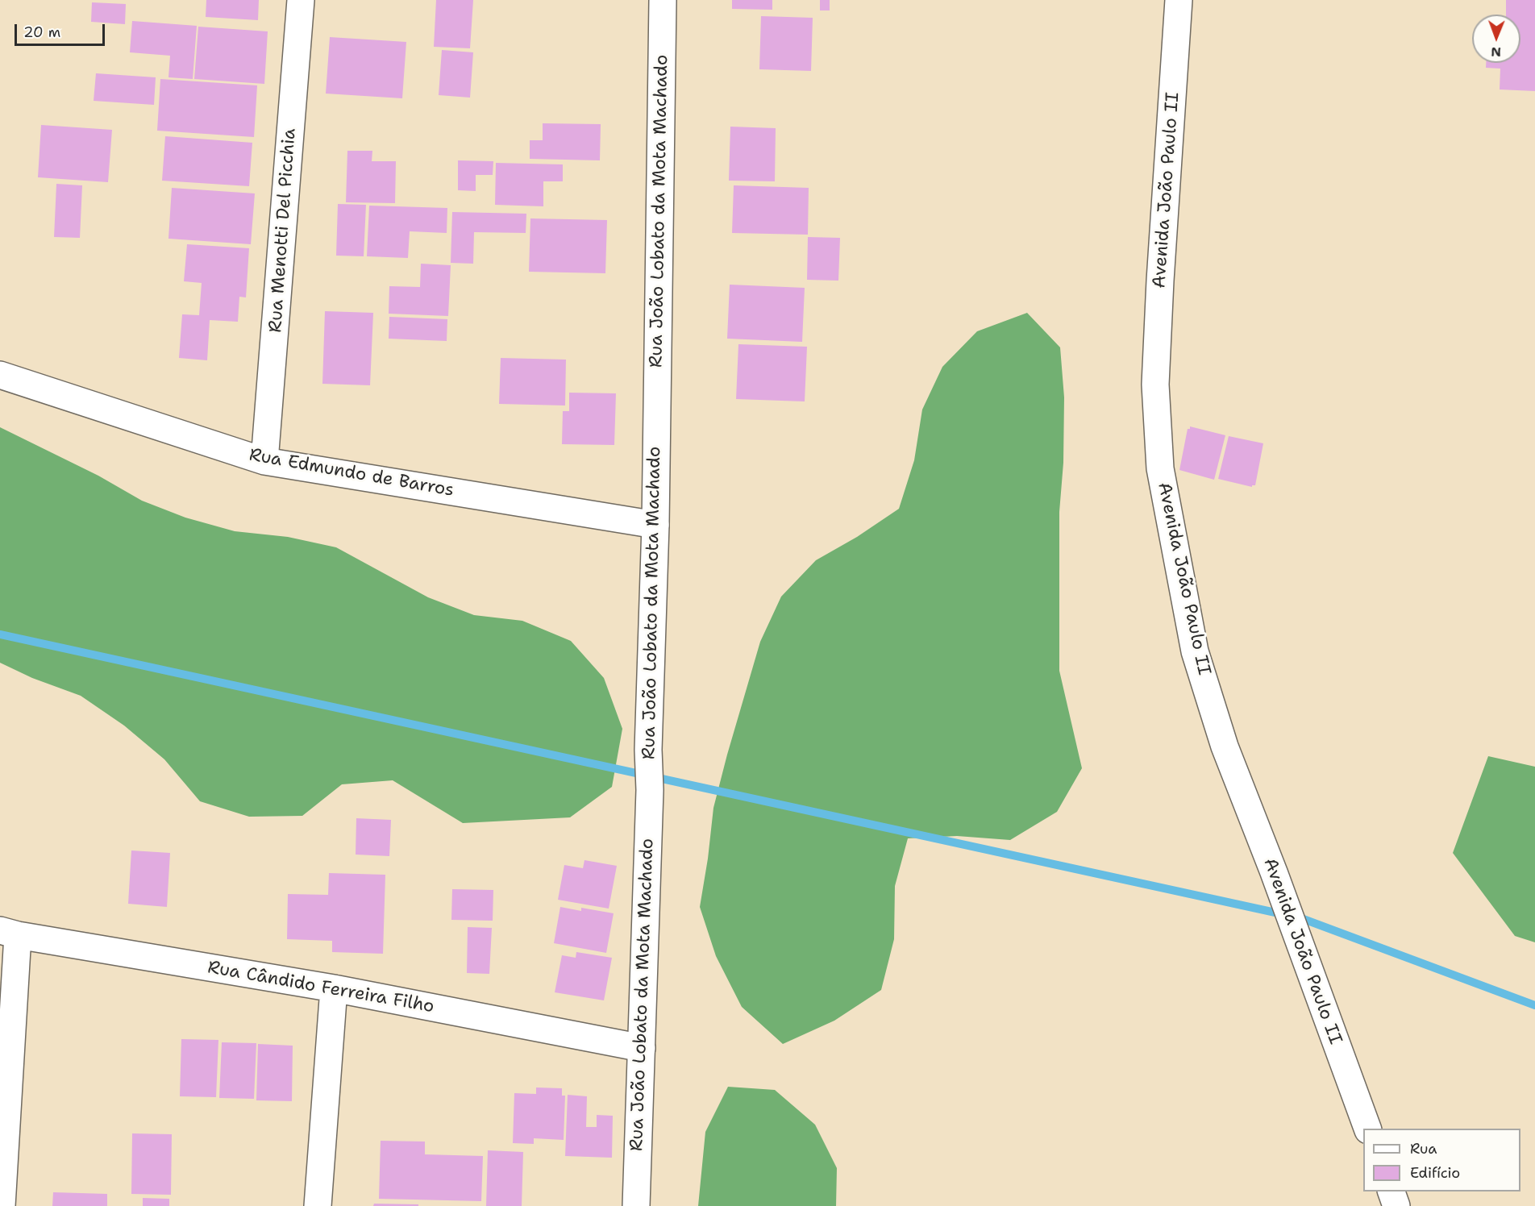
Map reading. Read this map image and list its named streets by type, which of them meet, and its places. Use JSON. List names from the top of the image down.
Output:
{
  "streets": {
    "street": [
      "Avenida João Paulo II",
      "Rua João Lobato da Mota Machado",
      "Rua Menotti Del Picchia",
      "Rua Edmundo de Barros",
      "Rua Cândido Ferreira Filho"
    ]
  },
  "crossings": [
    ["Rua João Lobato da Mota Machado", "Rua Edmundo de Barros"],
    ["Rua João Lobato da Mota Machado", "Rua Cândido Ferreira Filho"],
    ["Rua Menotti Del Picchia", "Rua Edmundo de Barros"]
  ],
  "legend": ["Rua", "Edifício"],
  "scale_bar": "20 m",
  "north": "bottom"
}
